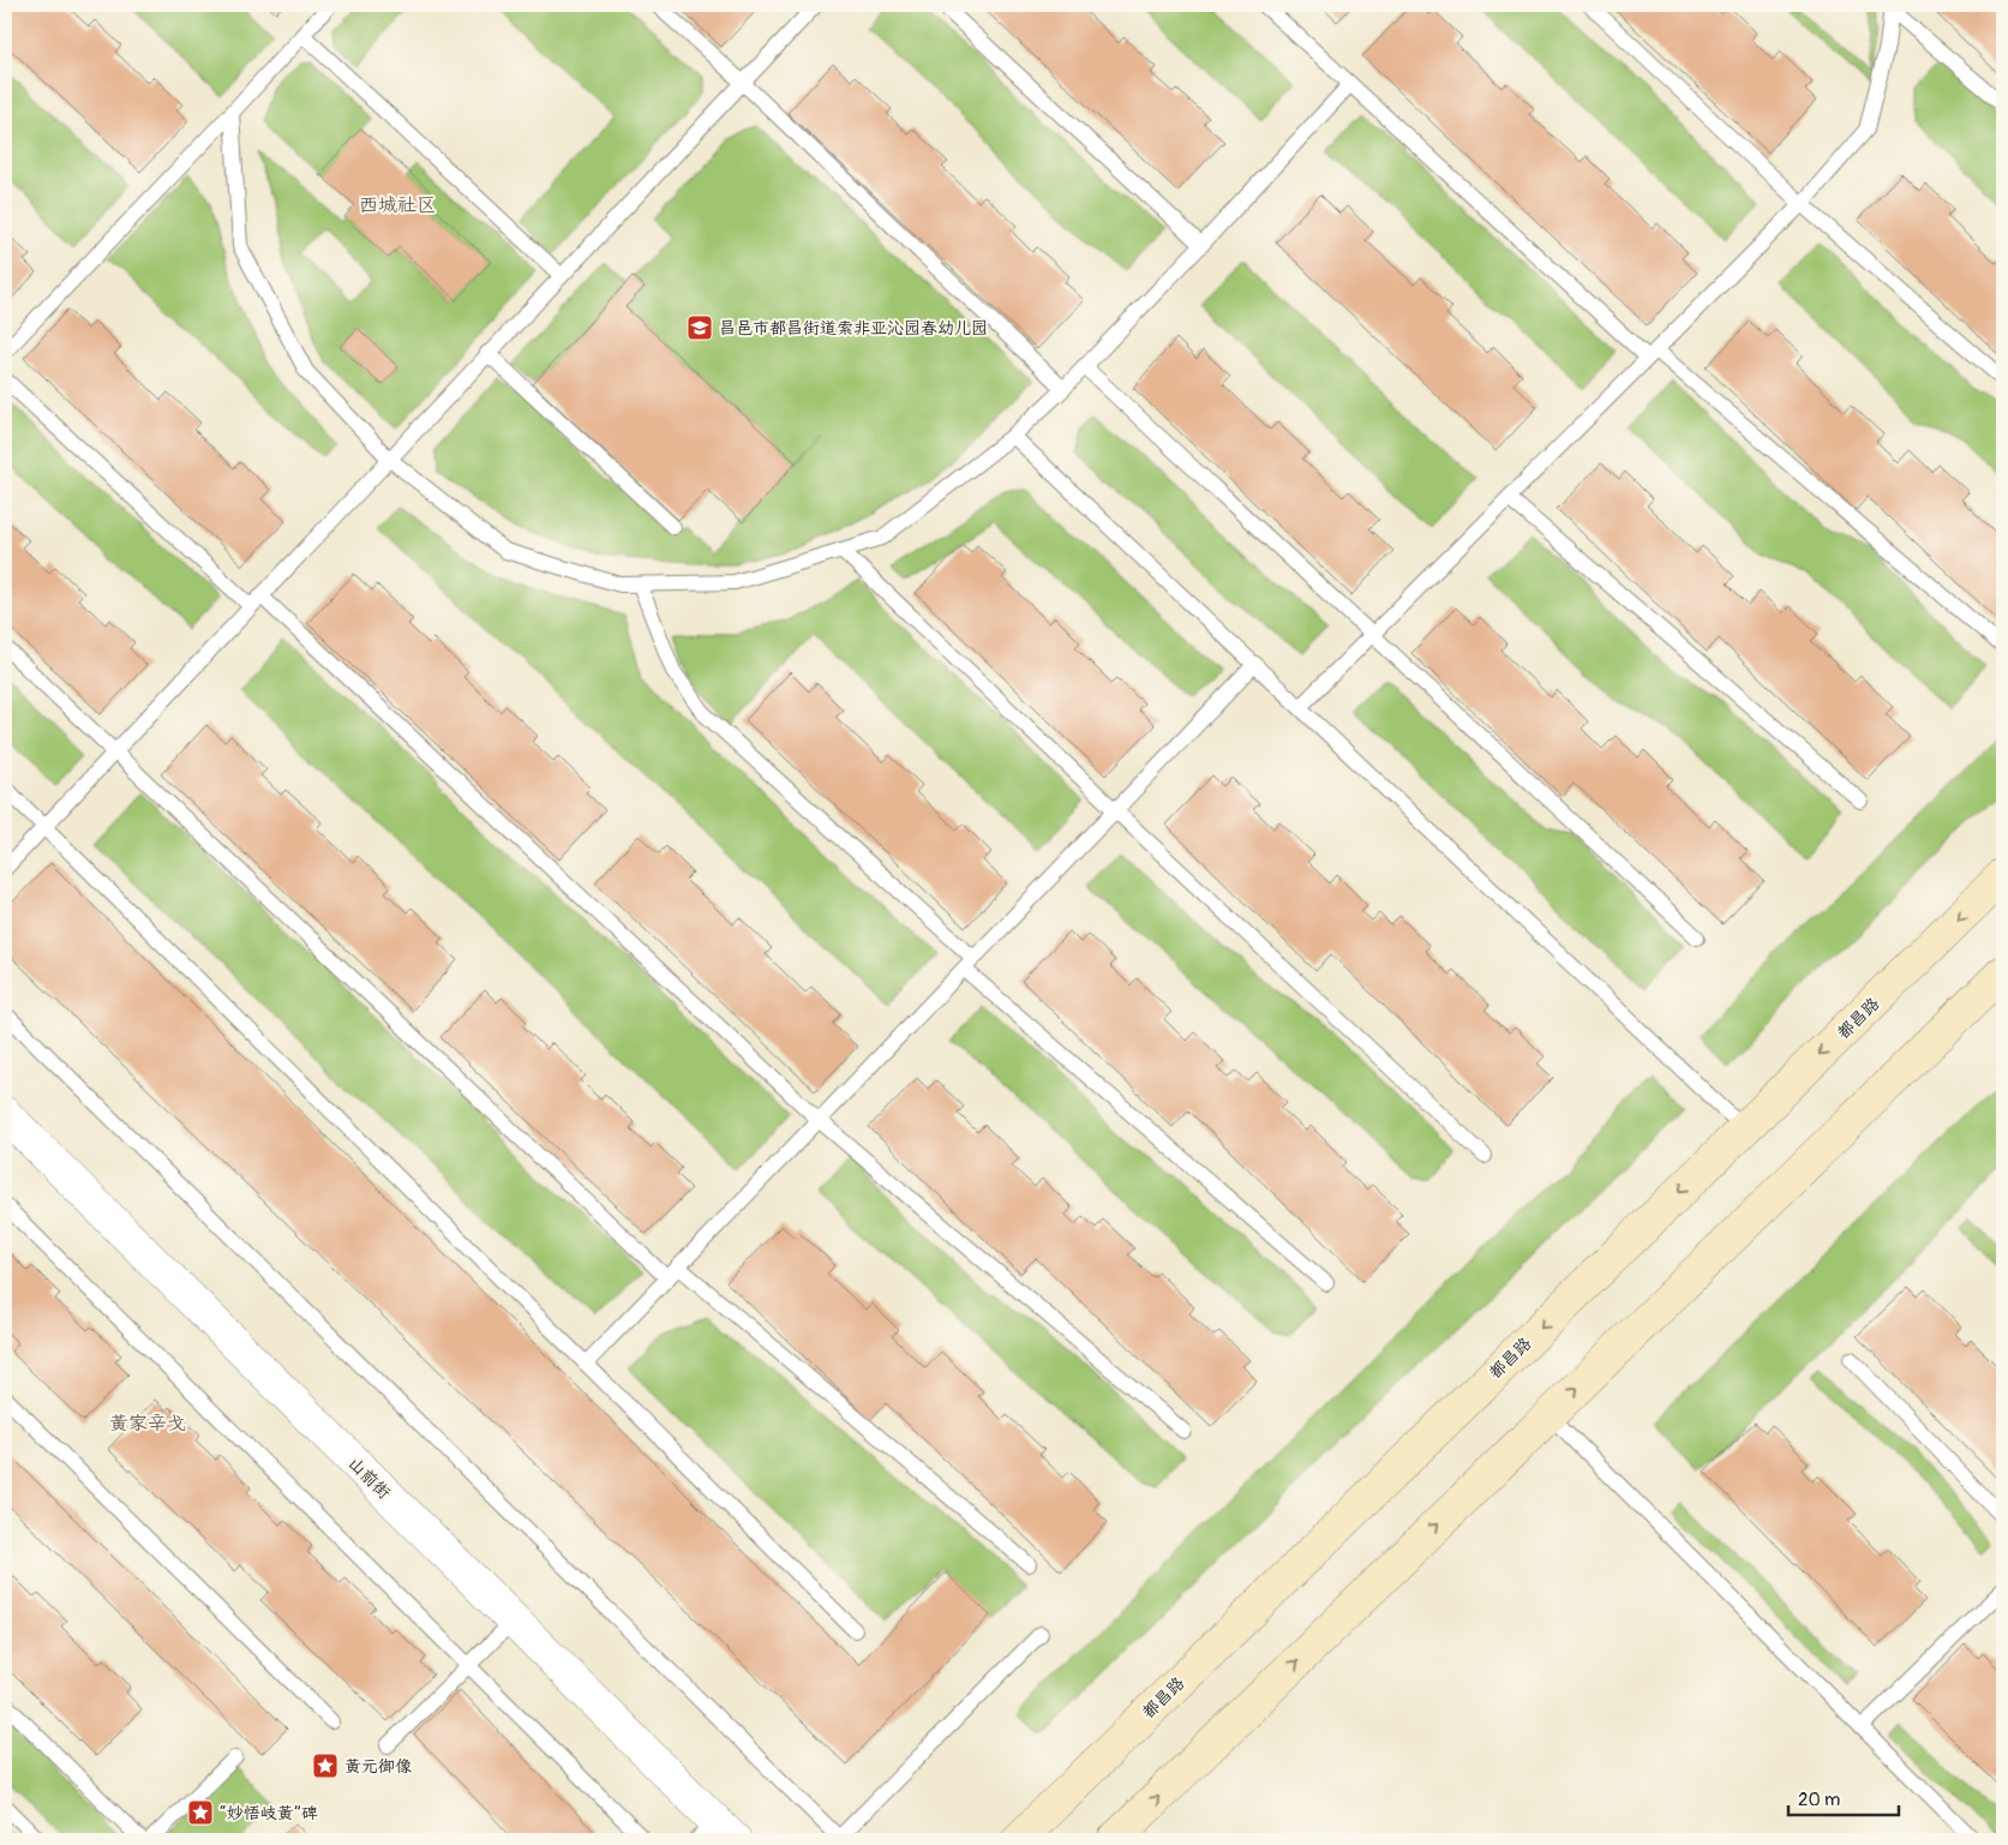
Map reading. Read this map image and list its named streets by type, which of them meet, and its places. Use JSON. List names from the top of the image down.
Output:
{
  "streets": {
    "main road": ["都昌路"],
    "street": ["山前街"]
  },
  "districts": ["西城社区", "黄家辛戈"],
  "places": {
    "school or university": ["昌邑市都昌街道索非亚沁园春幼儿园"],
    "place": ["黄元御像", "“妙悟岐黄”碑"]
  },
  "scale_bar": "20 m"
}
